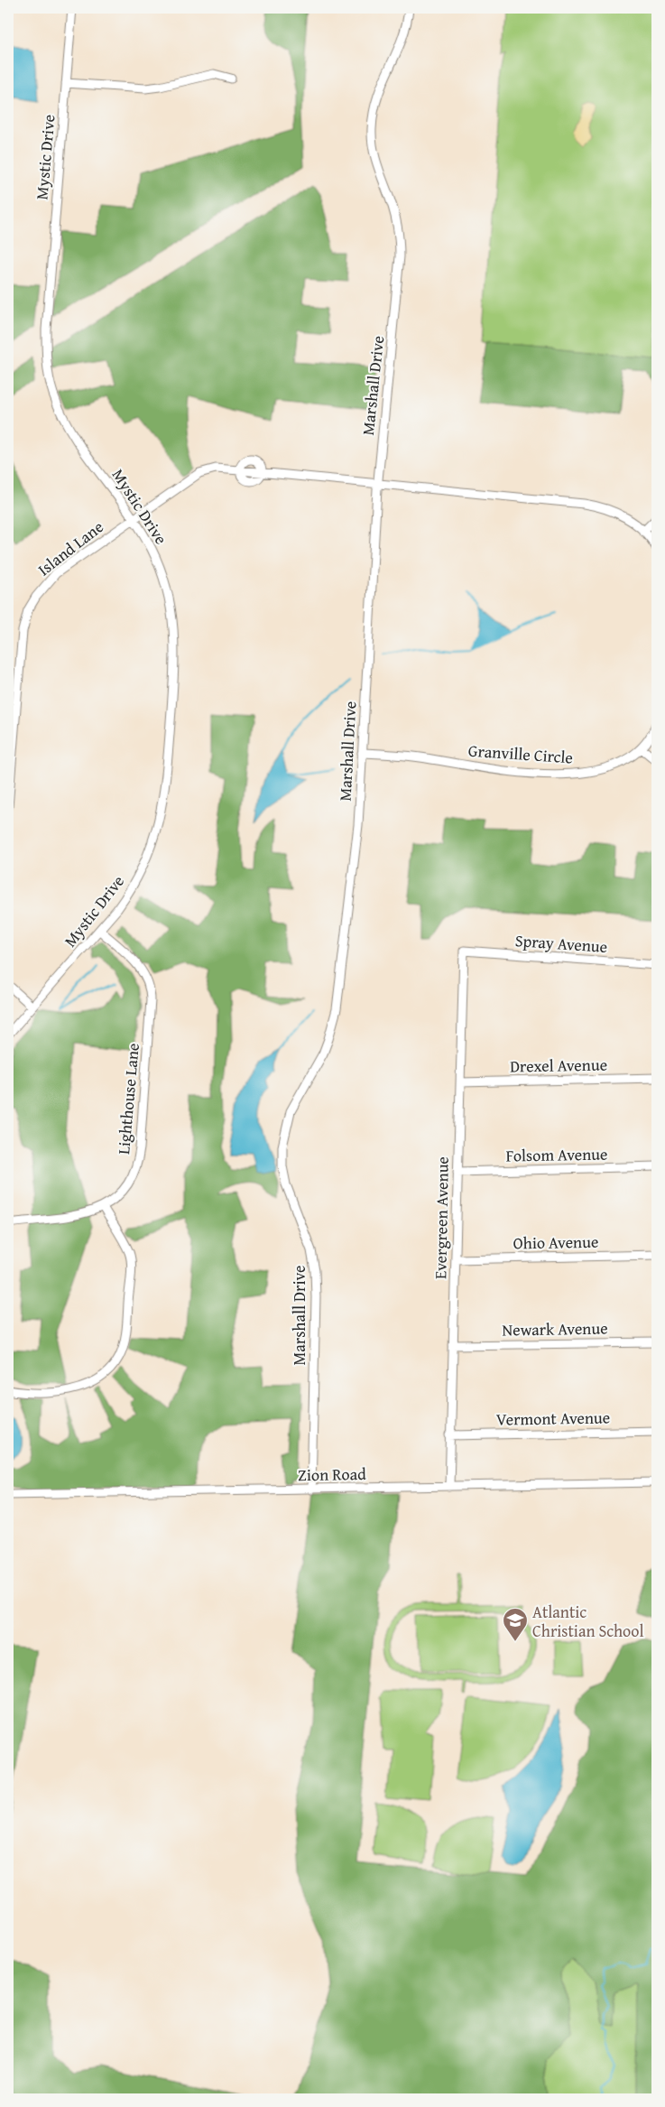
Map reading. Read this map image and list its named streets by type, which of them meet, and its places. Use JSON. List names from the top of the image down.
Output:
{
  "streets": {
    "street": [
      "Mystic Drive",
      "Marshall Drive",
      "Island Lane",
      "Granville Circle",
      "Spray Avenue",
      "Drexel Avenue",
      "Lighthouse Lane",
      "Folsom Avenue",
      "Evergreen Avenue",
      "Ohio Avenue",
      "Newark Avenue",
      "Vermont Avenue",
      "Zion Road"
    ]
  },
  "crossings": [
    ["Mystic Drive", "Island Lane"],
    ["Mystic Drive", "Lighthouse Lane"],
    ["Marshall Drive", "Island Lane"],
    ["Marshall Drive", "Granville Circle"],
    ["Marshall Drive", "Zion Road"],
    ["Spray Avenue", "Evergreen Avenue"],
    ["Drexel Avenue", "Evergreen Avenue"],
    ["Folsom Avenue", "Evergreen Avenue"],
    ["Evergreen Avenue", "Ohio Avenue"],
    ["Evergreen Avenue", "Newark Avenue"],
    ["Evergreen Avenue", "Vermont Avenue"],
    ["Evergreen Avenue", "Zion Road"]
  ],
  "places": {
    "school or university": ["Atlantic Christian School"]
  }
}
